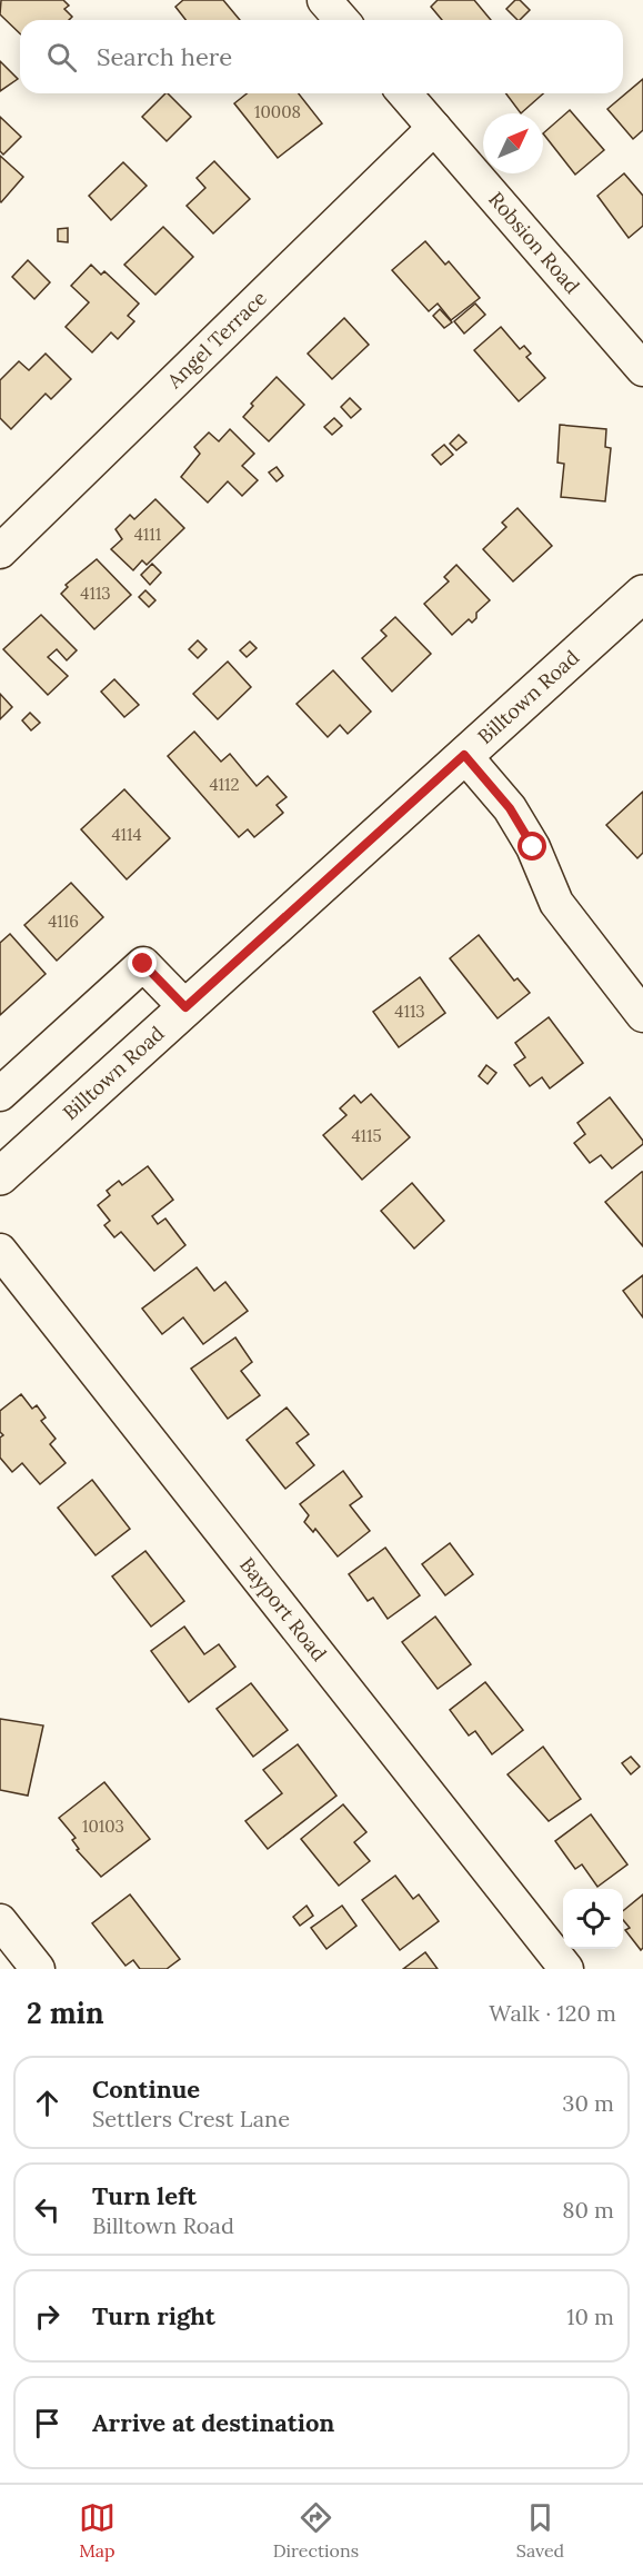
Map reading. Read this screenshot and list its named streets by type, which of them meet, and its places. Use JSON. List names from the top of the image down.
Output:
{
  "streets": {
    "main road": ["Billtown Road"],
    "street": ["Robsion Road", "Angel Terrace", "Bayport Road"]
  },
  "crossings": [
    ["Robsion Road", "Angel Terrace"]
  ],
  "house_numbers": [
    "10008",
    "4111",
    "4113",
    "4112",
    "4114",
    "4116",
    "4113",
    "4115",
    "10103"
  ],
  "north": "top right",
  "page": {
    "search": "Search here",
    "heading": ["2 min", "Walk · 120 m"],
    "list": [
      ["Continue", "Settlers Crest Lane", "30 m"],
      ["Turn left", "Billtown Road", "80 m"],
      ["Turn right", "10 m"],
      "Arrive at destination"
    ],
    "nav": ["Map", "Directions", "Saved"]
  }
}
